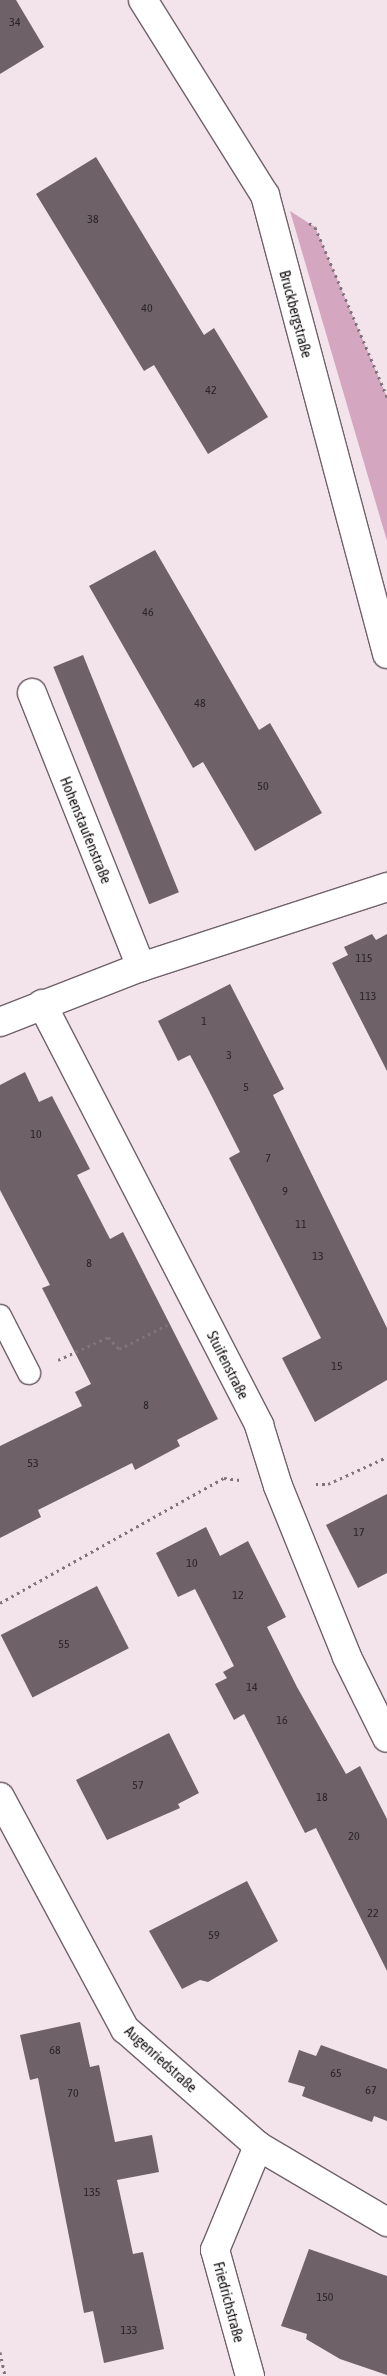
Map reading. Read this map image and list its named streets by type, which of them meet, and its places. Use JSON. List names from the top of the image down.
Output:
{
  "streets": {
    "street": [
      "Bruckbergstraße",
      "Hohenstaufenstraße",
      "Stuifenstraße",
      "Augenriedstraße",
      "Friedrichstraße"
    ]
  },
  "crossings": [
    ["Augenriedstraße", "Friedrichstraße"]
  ],
  "house_numbers": [
    "34",
    "38",
    "40",
    "42",
    "46",
    "48",
    "50",
    "115",
    "113",
    "1",
    "3",
    "5",
    "10",
    "7",
    "9",
    "11",
    "13",
    "8",
    "15",
    "8",
    "53",
    "17",
    "10",
    "12",
    "55",
    "14",
    "16",
    "57",
    "18",
    "20",
    "22",
    "59",
    "68",
    "65",
    "67",
    "70",
    "135",
    "150",
    "133"
  ]
}
